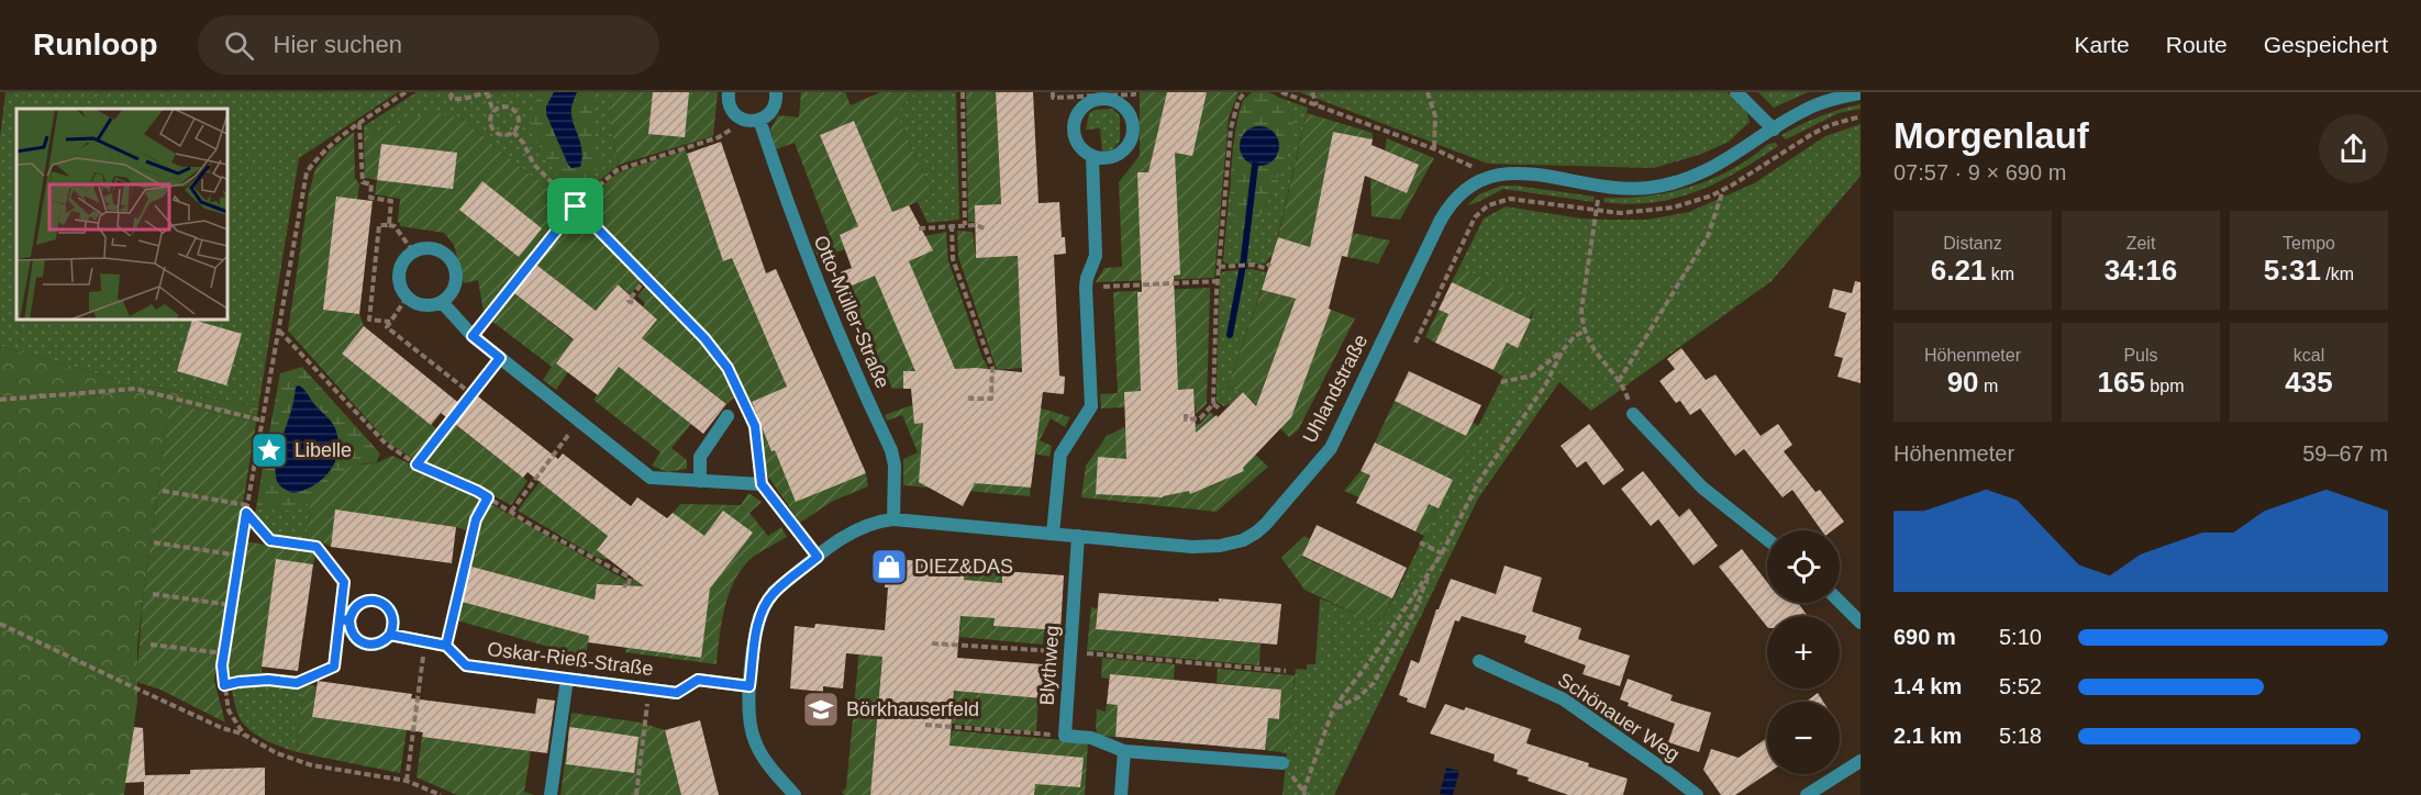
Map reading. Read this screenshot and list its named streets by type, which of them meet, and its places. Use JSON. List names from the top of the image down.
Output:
{
  "streets": {
    "street": [
      "Otto-Müller-Straße",
      "Uhlandstraße",
      "Oskar-Rieß-Straße",
      "Blythweg",
      "Schönauer Weg"
    ]
  },
  "crossings": [
    ["Otto-Müller-Straße", "Uhlandstraße"],
    ["Uhlandstraße", "Oskar-Rieß-Straße"],
    ["Uhlandstraße", "Blythweg"]
  ],
  "places": {
    "place": ["Libelle"],
    "shop": ["DIEZ&DAS"],
    "school or university": ["Börkhauserfeld"]
  },
  "page": {
    "header": "Runloop",
    "search": "Hier suchen",
    "nav": ["Karte", "Route", "Gespeichert"],
    "heading": ["Morgenlauf", "07:57 · 9 × 690 m"],
    "stats": [
      ["Distanz", "6.21 km"],
      ["Zeit", "34:16"],
      ["Tempo", "5:31 /km"],
      ["Höhenmeter", "90 m"],
      ["Puls", "165 bpm"],
      ["kcal", "435"]
    ],
    "chart": ["Höhenmeter", "59–67 m"],
    "map_buttons": ["+", "−"],
    "list": [
      {
        "name": "690 m",
        "note": "5:10"
      },
      {
        "name": "1.4 km",
        "note": "5:52"
      },
      {
        "name": "2.1 km",
        "note": "5:18"
      }
    ]
  }
}
